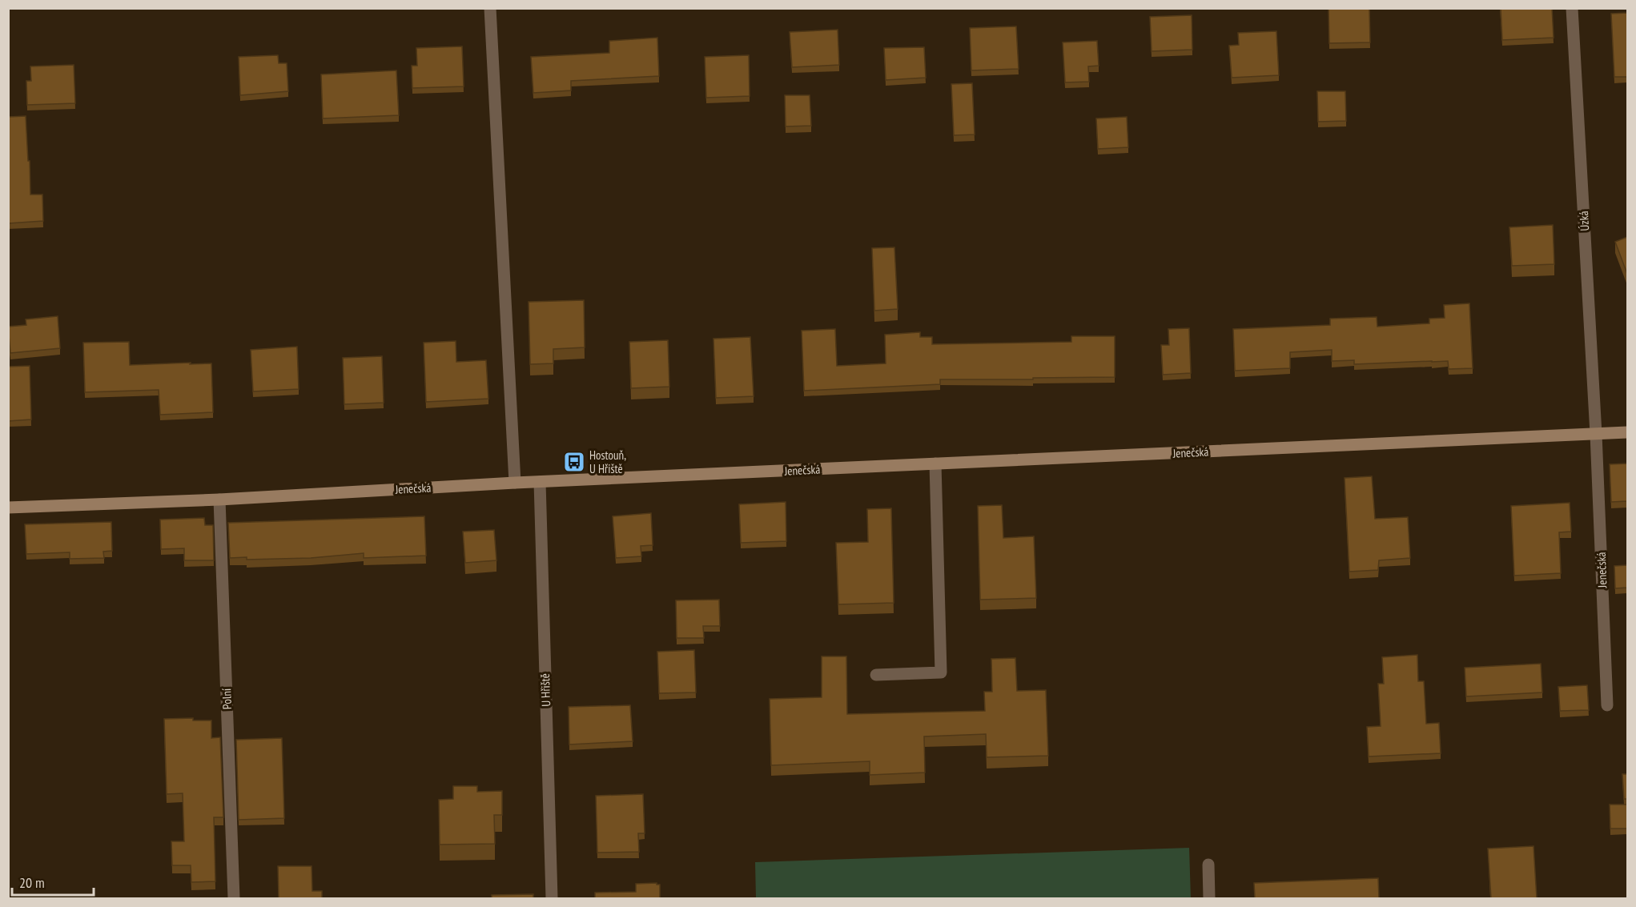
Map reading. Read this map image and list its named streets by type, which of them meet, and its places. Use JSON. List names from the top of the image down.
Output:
{
  "streets": {
    "street": [
      "Úzká",
      "Jenečská",
      "U Hřiště",
      "Polní"
    ]
  },
  "crossings": [
    ["Úzká", "Jenečská"],
    ["Jenečská", "U Hřiště"],
    ["Jenečská", "Polní"]
  ],
  "places": {
    "bus stop": ["Hostouň, U Hřiště"]
  },
  "scale_bar": "20 m"
}
